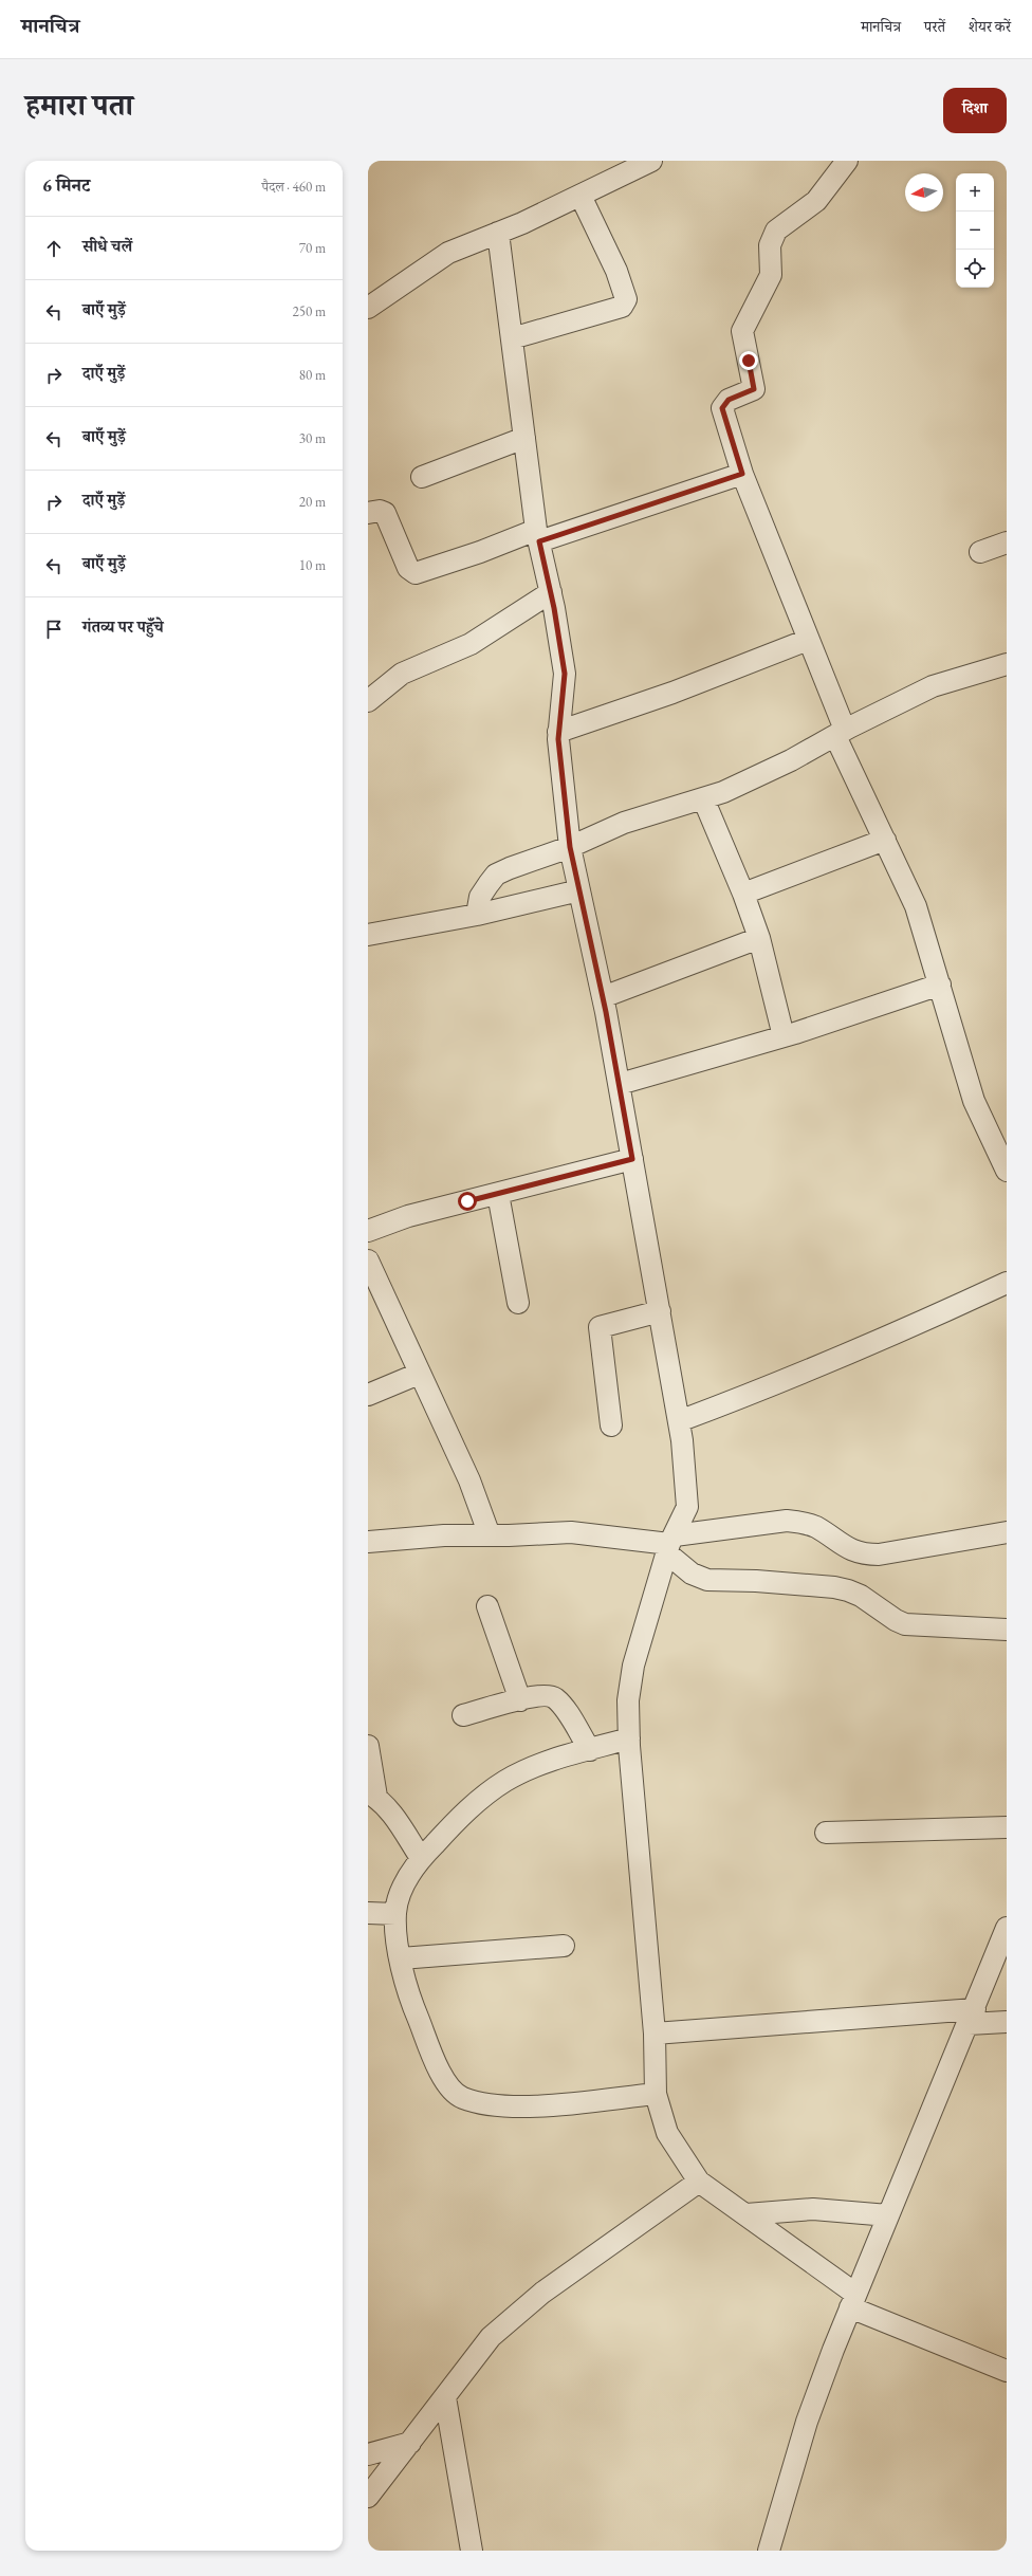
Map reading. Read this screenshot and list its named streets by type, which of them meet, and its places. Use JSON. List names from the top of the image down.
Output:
{
  "north": "left",
  "page": {
    "header": "मानचित्र",
    "nav": ["मानचित्र", "परतें", "शेयर करें"],
    "title": "हमारा पता",
    "buttons": "दिशा",
    "heading": ["6 मिनट", "पैदल · 460 m"],
    "map_buttons": ["+", "−"],
    "list": [
      ["सीधे चलें", "70 m"],
      ["बाएँ मुड़ें", "250 m"],
      ["दाएँ मुड़ें", "80 m"],
      ["बाएँ मुड़ें", "30 m"],
      ["दाएँ मुड़ें", "20 m"],
      ["बाएँ मुड़ें", "10 m"],
      "गंतव्य पर पहुँचे"
    ]
  }
}
